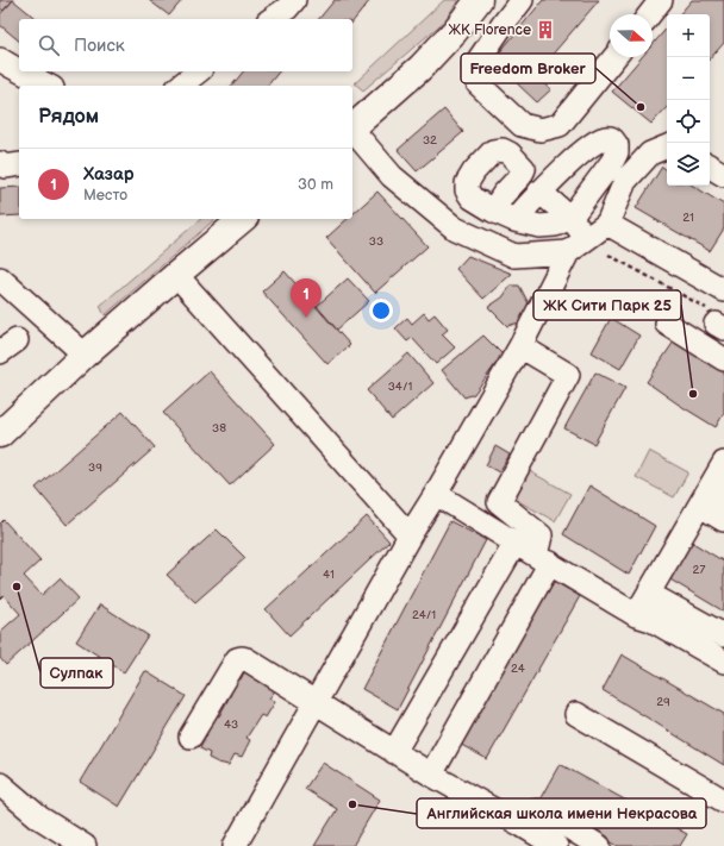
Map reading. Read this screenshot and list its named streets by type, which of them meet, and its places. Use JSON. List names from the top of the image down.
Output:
{
  "places": {
    "building": ["ЖК Florence"],
    "other": [
      "Freedom Broker",
      "ЖК Сити Парк 25",
      "Сулпак",
      "Английская школа имени Некрасова"
    ]
  },
  "house_numbers": [
    "32",
    "21",
    "33",
    "34/1",
    "38",
    "39",
    "27",
    "41",
    "24/1",
    "24",
    "29",
    "43"
  ],
  "north": "right",
  "page": {
    "map_buttons": ["+", "−"],
    "search": "Поиск",
    "heading": "Рядом",
    "list": [
      {
        "mark": "1",
        "name": "Хазар",
        "note": "Место",
        "value": "30 m"
      }
    ],
    "pins": "1"
  }
}
